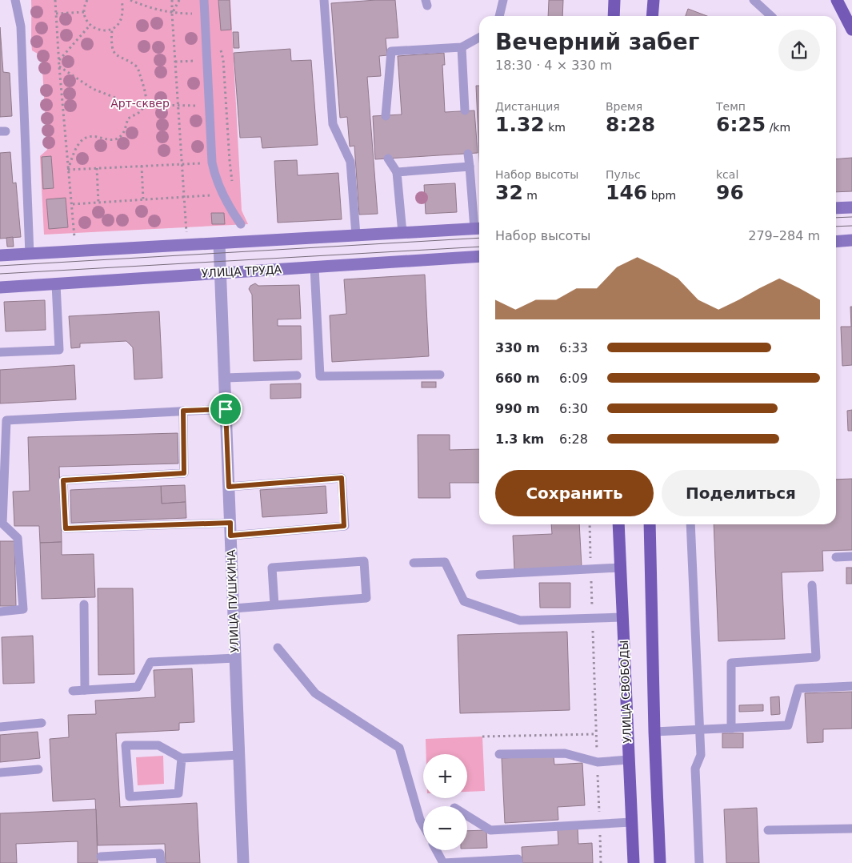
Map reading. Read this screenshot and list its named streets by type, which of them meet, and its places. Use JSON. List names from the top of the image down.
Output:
{
  "streets": {
    "main road": ["УЛИЦА ТРУДА", "УЛИЦА СВОБОДЫ"],
    "street": ["УЛИЦА ПУШКИНА"]
  },
  "crossings": [
    ["УЛИЦА ТРУДА", "УЛИЦА ПУШКИНА"]
  ],
  "parks": ["Арт-сквер"],
  "page": {
    "heading": ["Вечерний забег", "18:30 · 4 × 330 m"],
    "stats": [
      ["Дистанция", "1.32 km"],
      ["Время", "8:28"],
      ["Темп", "6:25 /km"],
      ["Набор высоты", "32 m"],
      ["Пульс", "146 bpm"],
      ["kcal", "96"]
    ],
    "chart": ["Набор высоты", "279–284 m"],
    "list": [
      {
        "name": "330 m",
        "note": "6:33"
      },
      {
        "name": "660 m",
        "note": "6:09"
      },
      {
        "name": "990 m",
        "note": "6:30"
      },
      {
        "name": "1.3 km",
        "note": "6:28"
      }
    ],
    "buttons": ["Сохранить", "Поделиться"],
    "map_buttons": ["+", "−"]
  }
}
